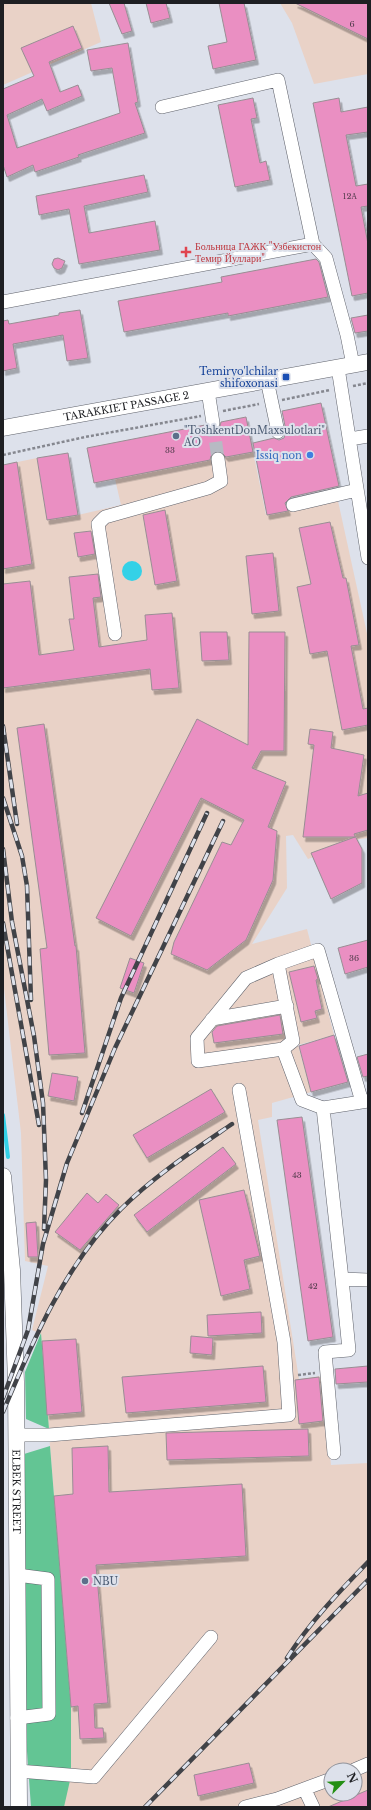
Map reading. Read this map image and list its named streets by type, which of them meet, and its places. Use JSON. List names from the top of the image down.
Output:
{
  "streets": {
    "main road": ["TARAKKIET PASSAGE 2", "ELBEK STREET"]
  },
  "places": {
    "health": ["Больница ГАЖК \"Узбекистон Темир Йуллари\""],
    "transit": ["Temiryo'lchilar shifoxonasi"],
    "other": ["\"ToshkentDonMaxsulotlari\" AO", "Issiq non", "NBU"]
  },
  "house_numbers": [
    "6",
    "12А",
    "33",
    "36",
    "43",
    "42"
  ],
  "north": "top right"
}
